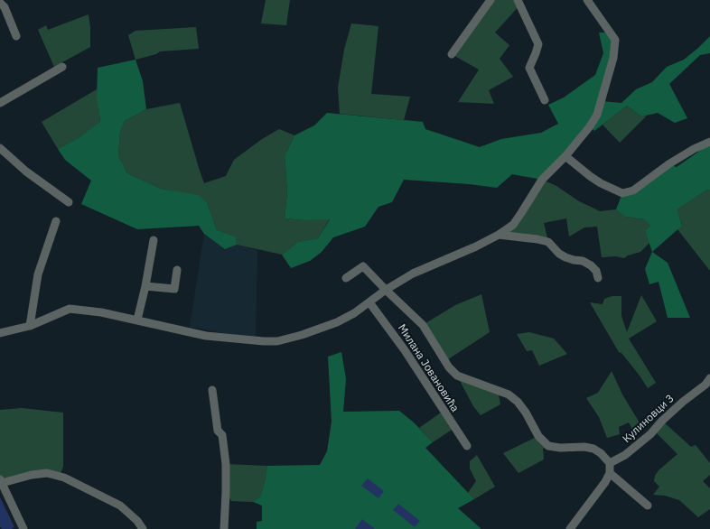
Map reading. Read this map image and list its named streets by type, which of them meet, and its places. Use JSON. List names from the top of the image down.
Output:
{
  "streets": {
    "street": ["Милана Јовановића", "Кулиновци 3"]
  },
  "crossings": [
    ["Милана Јовановића", "Кулиновци 3"]
  ]
}
